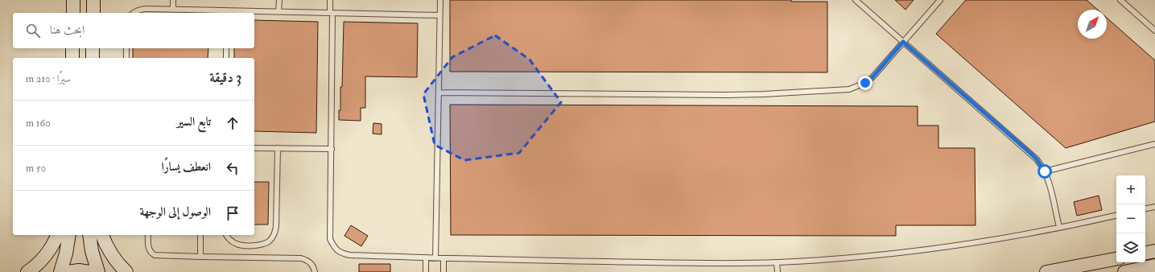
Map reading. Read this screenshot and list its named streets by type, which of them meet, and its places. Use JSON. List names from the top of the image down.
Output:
{
  "north": "top right",
  "page": {
    "search": "ابحث هنا",
    "heading": ["3 دقيقة", "سيرًا · 210 m"],
    "list": [
      ["تابع السير", "160 m"],
      ["انعطف يسارًا", "50 m"],
      "الوصول إلى الوجهة"
    ],
    "map_buttons": ["+", "−"]
  }
}
